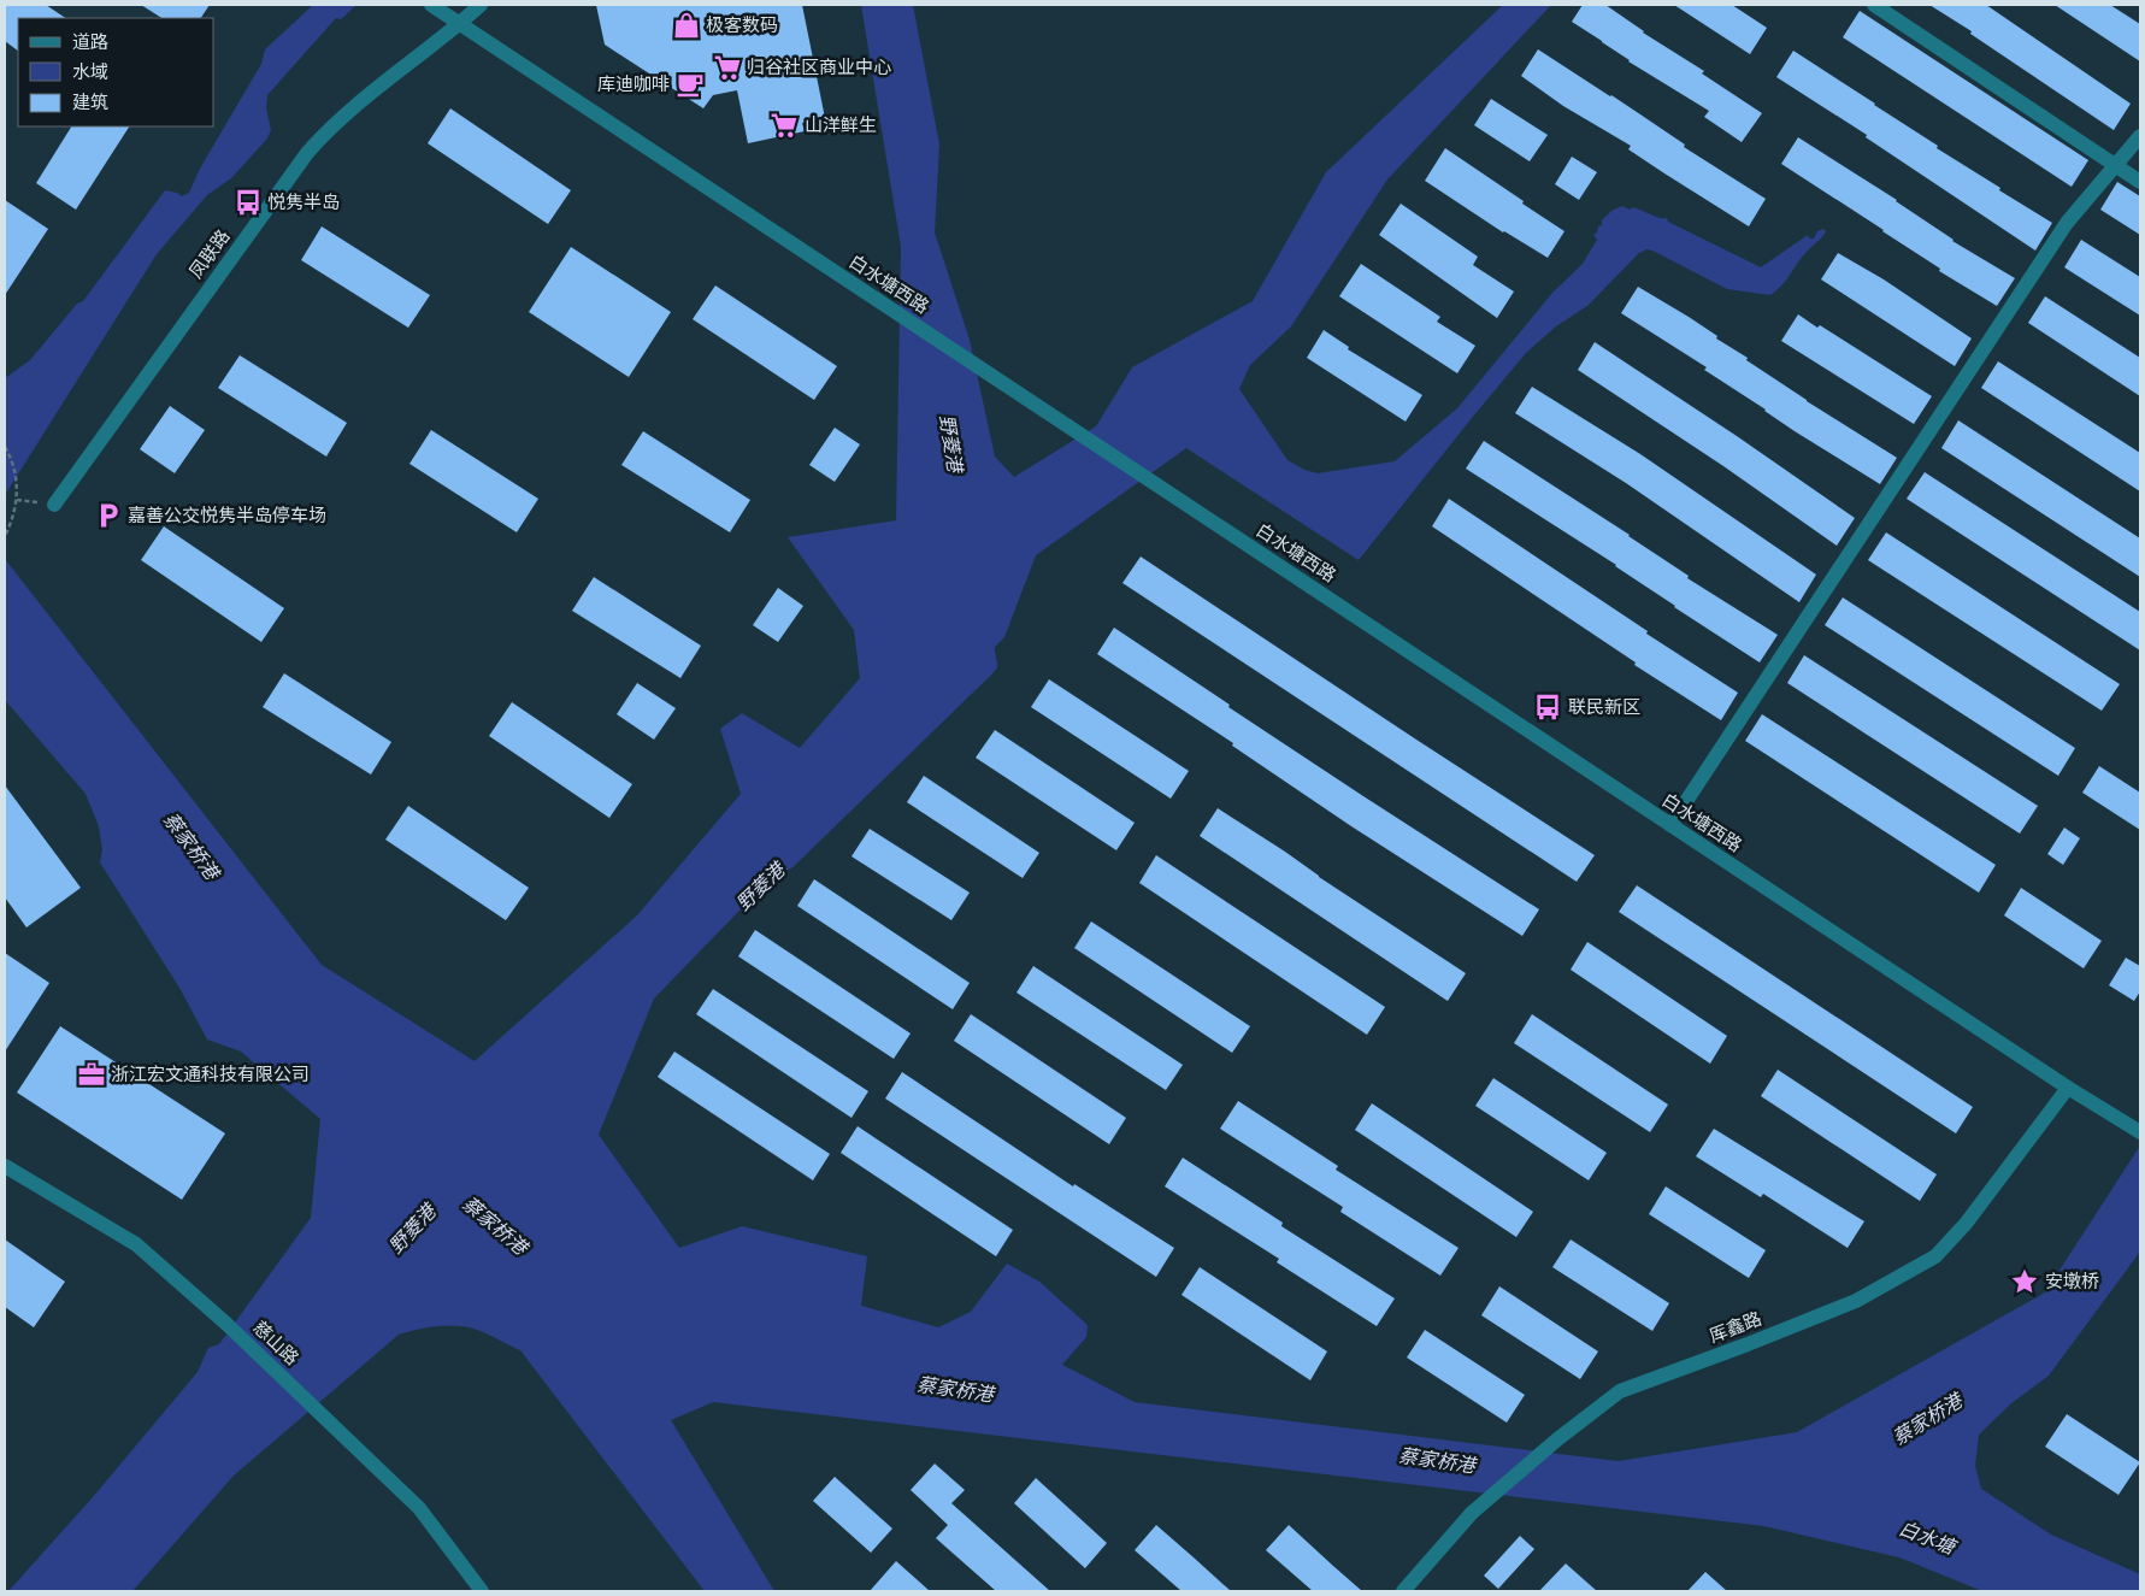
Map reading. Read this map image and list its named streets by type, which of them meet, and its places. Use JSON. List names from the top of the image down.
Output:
{
  "streets": {
    "street": [
      "凤联路",
      "白水塘西路",
      "厍鑫路",
      "慈山路"
    ]
  },
  "crossings": [
    ["凤联路", "白水塘西路"],
    ["白水塘西路", "厍鑫路"]
  ],
  "water": ["野菱港", "蔡家桥港", "白水塘"],
  "places": {
    "shop": ["极客数码"],
    "supermarket": ["归谷社区商业中心", "山洋鲜生"],
    "cafe": ["库迪咖啡"],
    "bus stop": ["悦隽半岛", "联民新区"],
    "parking": ["嘉善公交悦隽半岛停车场"],
    "office": ["浙江宏文通科技有限公司"],
    "place": ["安墩桥"]
  },
  "legend": ["道路", "水域", "建筑"]
}
